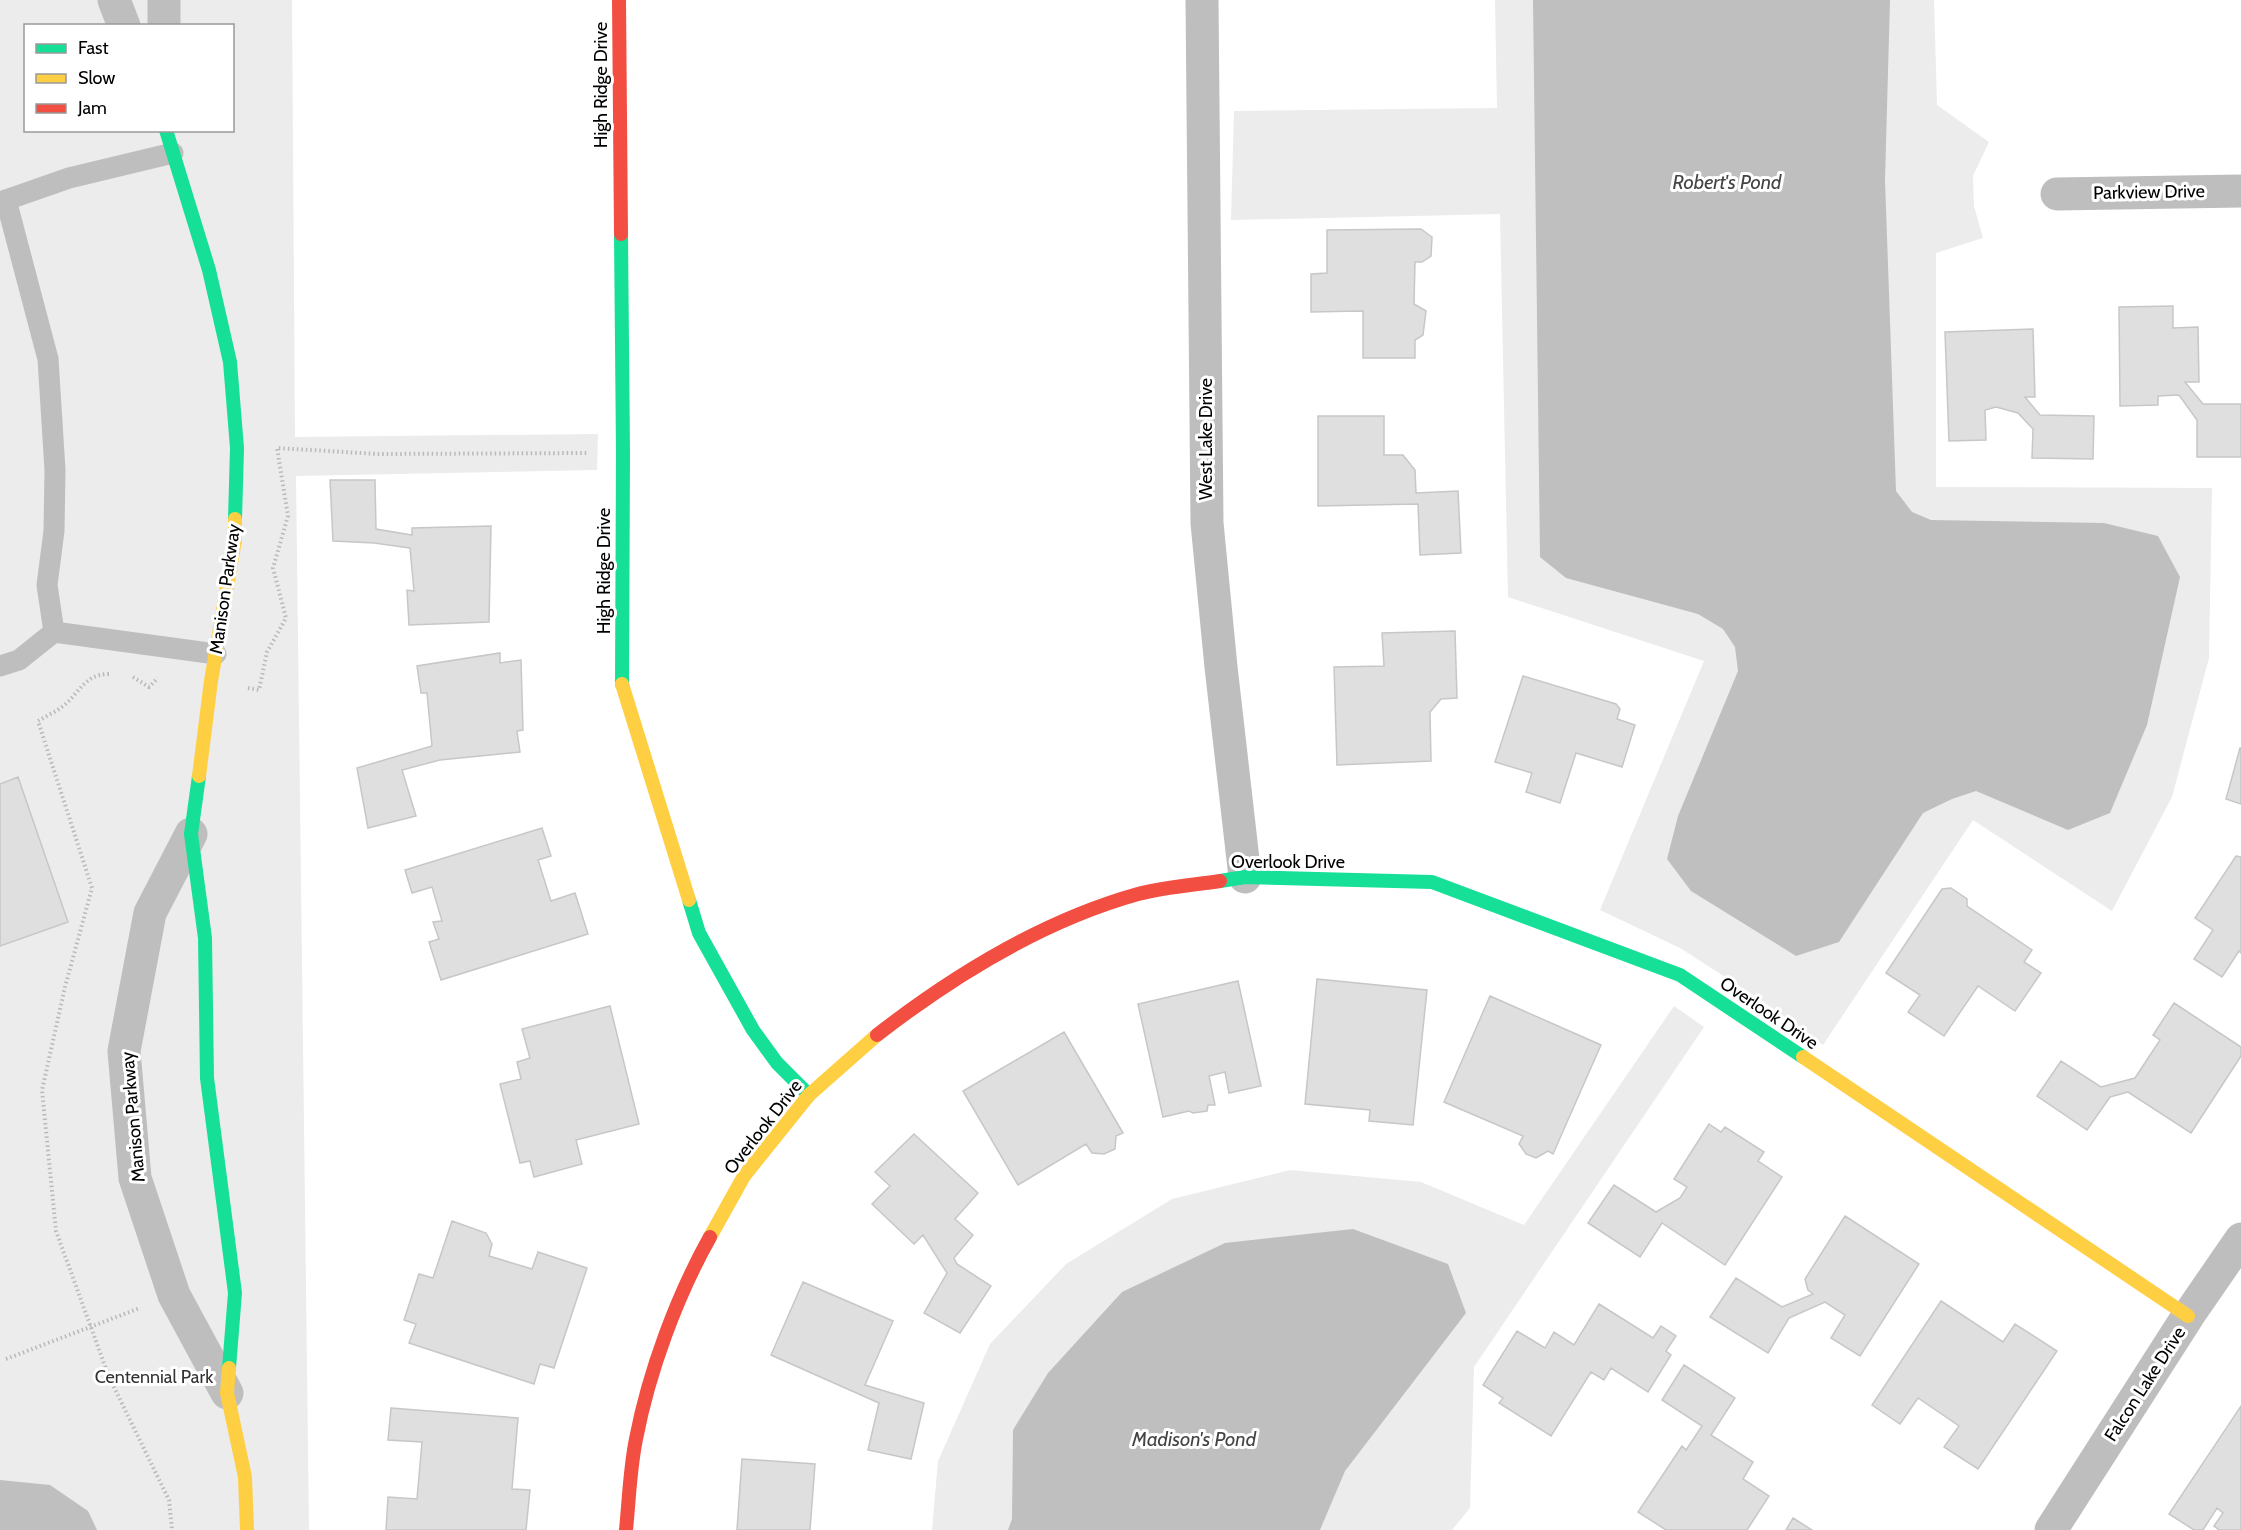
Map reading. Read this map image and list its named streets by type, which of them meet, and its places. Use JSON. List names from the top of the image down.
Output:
{
  "streets": {
    "street": [
      "High Ridge Drive",
      "Parkview Drive",
      "West Lake Drive",
      "Manison Parkway",
      "Overlook Drive",
      "Falcon Lake Drive"
    ]
  },
  "crossings": [
    ["High Ridge Drive", "Overlook Drive"],
    ["West Lake Drive", "Overlook Drive"],
    ["Overlook Drive", "Falcon Lake Drive"]
  ],
  "water": ["Robert's Pond", "Madison's Pond"],
  "parks": ["Centennial Park"],
  "legend": ["Fast", "Slow", "Jam"]
}
